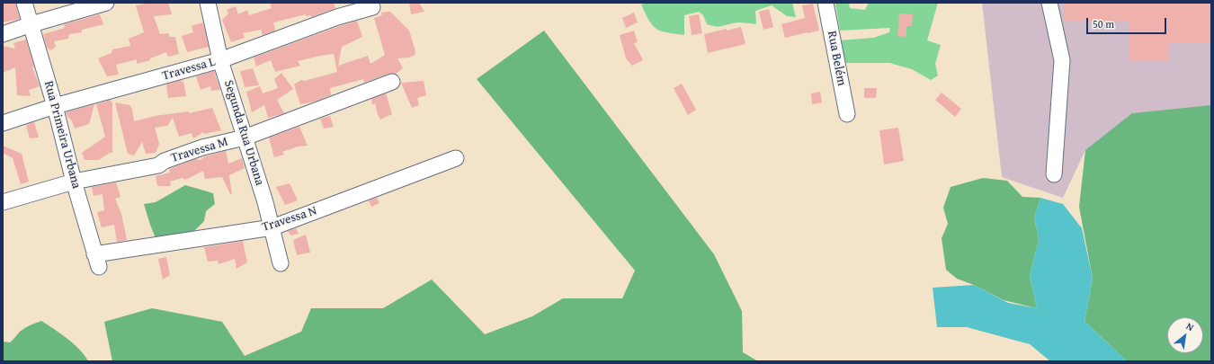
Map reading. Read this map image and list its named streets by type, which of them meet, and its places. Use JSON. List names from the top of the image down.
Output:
{
  "streets": {
    "street": [
      "Rua Belém",
      "Travessa L",
      "Segunda Rua Urbana",
      "Rua Primeira Urbana",
      "Travessa M",
      "Travessa N"
    ]
  },
  "crossings": [
    ["Travessa L", "Segunda Rua Urbana"],
    ["Travessa L", "Rua Primeira Urbana"],
    ["Segunda Rua Urbana", "Travessa M"],
    ["Segunda Rua Urbana", "Travessa N"],
    ["Rua Primeira Urbana", "Travessa M"],
    ["Rua Primeira Urbana", "Travessa N"]
  ],
  "scale_bar": "50 m",
  "north": "top right"
}
